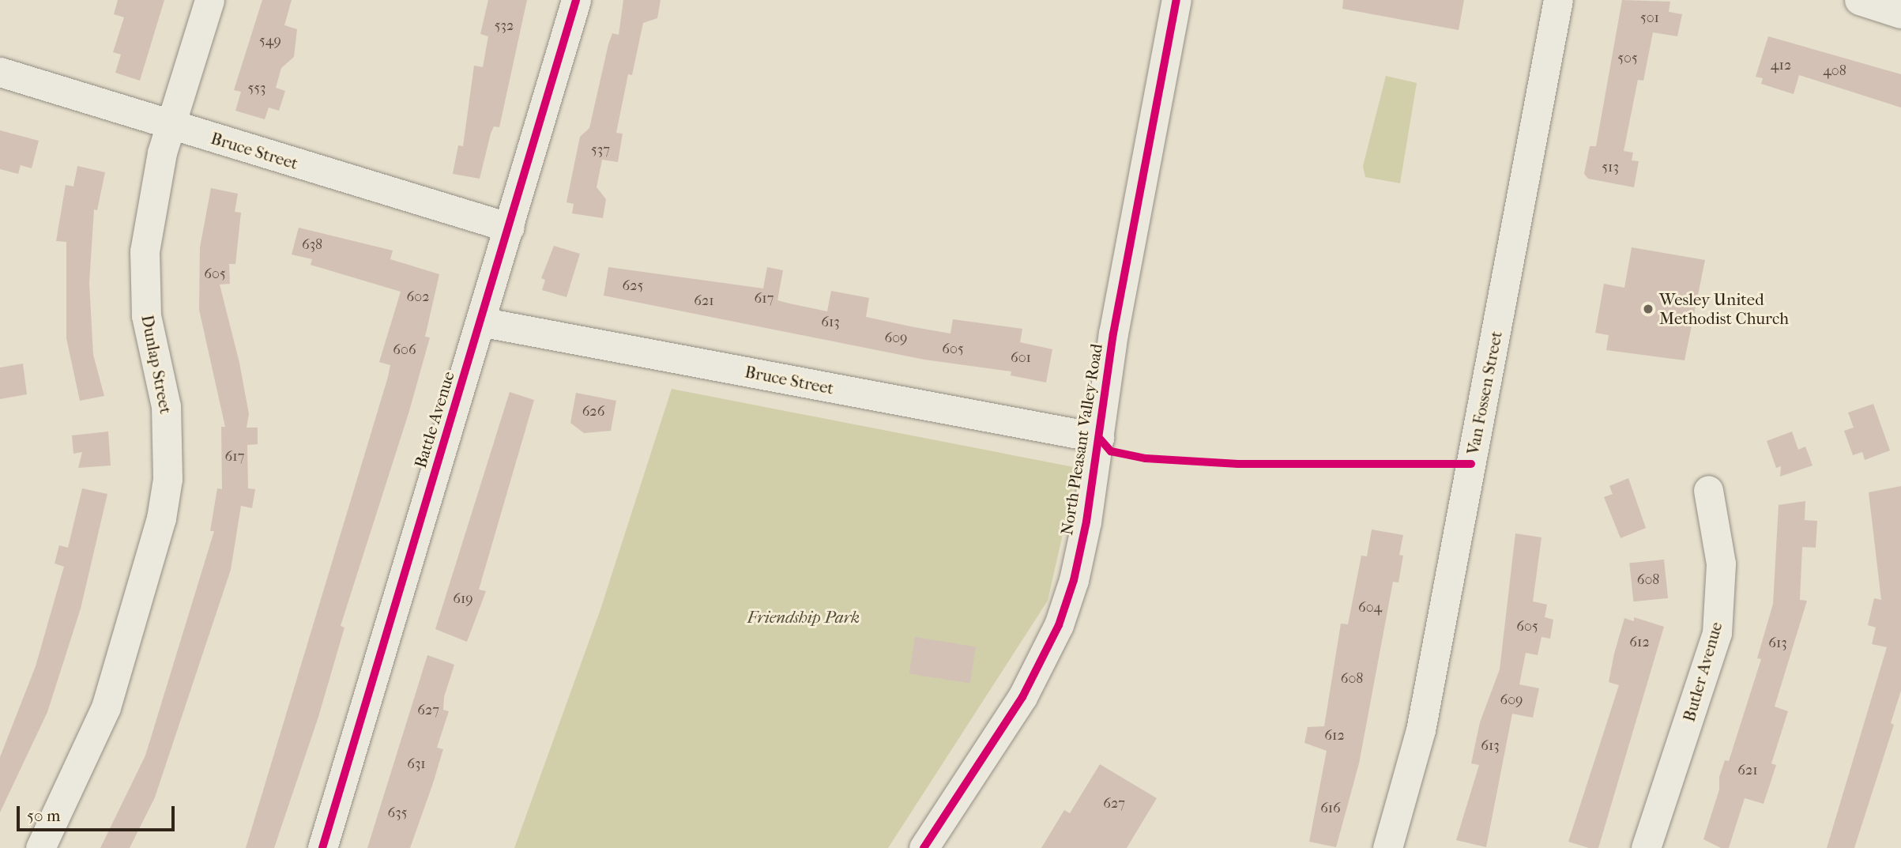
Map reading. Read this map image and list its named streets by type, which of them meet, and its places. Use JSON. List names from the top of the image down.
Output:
{
  "streets": {
    "street": [
      "Bruce Street",
      "Dunlap Street",
      "Van Fossen Street",
      "Battle Avenue",
      "North Pleasant Valley Road",
      "Butler Avenue"
    ]
  },
  "crossings": [
    ["Bruce Street", "Dunlap Street"],
    ["Bruce Street", "Battle Avenue"],
    ["Bruce Street", "North Pleasant Valley Road"]
  ],
  "parks": ["Friendship Park"],
  "places": ["Wesley United Methodist Church"],
  "house_numbers": [
    "501",
    "532",
    "549",
    "505",
    "412",
    "408",
    "553",
    "537",
    "513",
    "638",
    "605",
    "625",
    "602",
    "617",
    "621",
    "613",
    "609",
    "605",
    "606",
    "601",
    "626",
    "617",
    "608",
    "619",
    "604",
    "605",
    "612",
    "613",
    "608",
    "609",
    "627",
    "612",
    "613",
    "631",
    "621",
    "627",
    "616",
    "635"
  ],
  "scale_bar": "50 m"
}
